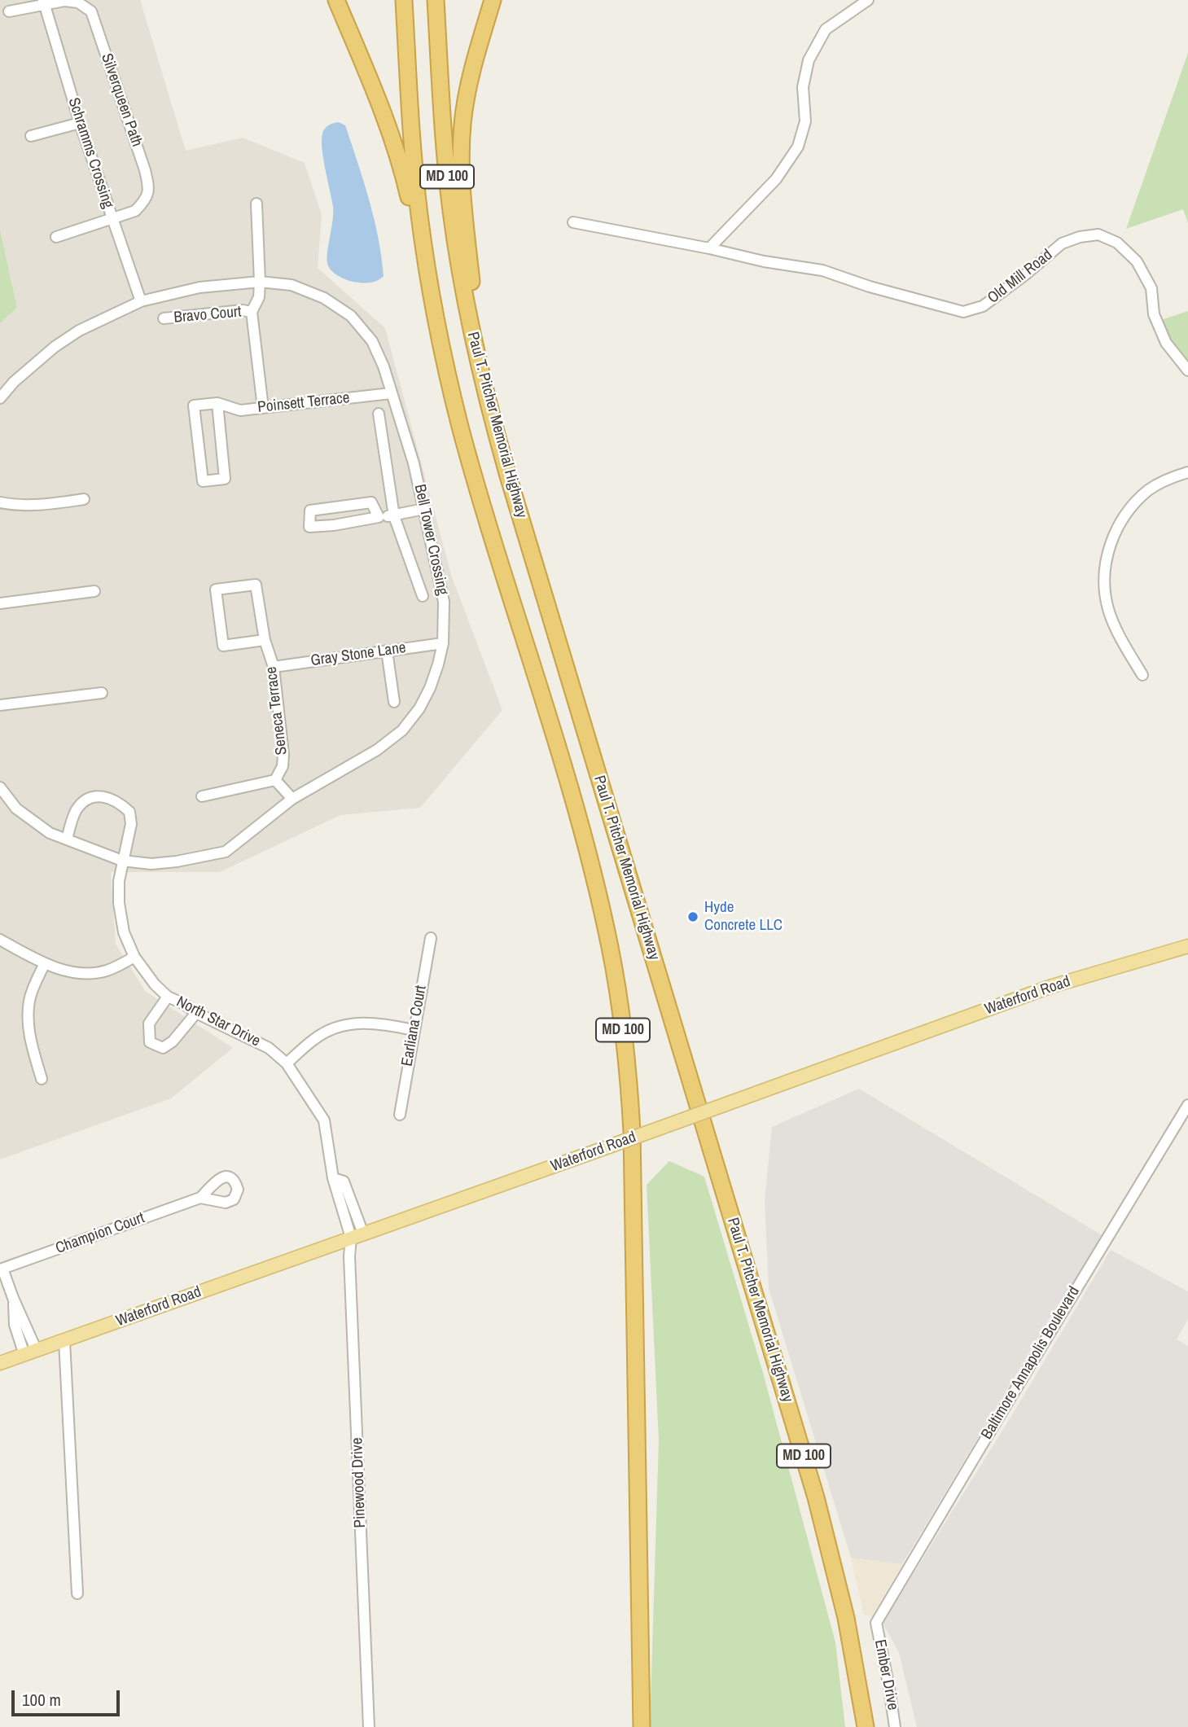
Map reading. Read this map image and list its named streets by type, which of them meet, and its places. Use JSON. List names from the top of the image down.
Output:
{
  "streets": {
    "highway": ["MD 100", "Paul T. Pitcher Memorial Highway"],
    "main road": ["Waterford Road"],
    "street": [
      "Silverqueen Path",
      "Schramms Crossing",
      "Old Mill Road",
      "Bravo Court",
      "Poinsett Terrace",
      "Bell Tower Crossing",
      "Gray Stone Lane",
      "Seneca Terrace",
      "North Star Drive",
      "Earliana Court",
      "Champion Court",
      "Baltimore Annapolis Boulevard",
      "Pinewood Drive",
      "Ember Drive"
    ]
  },
  "crossings": [
    ["Silverqueen Path", "Schramms Crossing"],
    ["Schramms Crossing", "Bell Tower Crossing"],
    ["Poinsett Terrace", "Bell Tower Crossing"],
    ["Bell Tower Crossing", "Gray Stone Lane"],
    ["Bell Tower Crossing", "North Star Drive"],
    ["Gray Stone Lane", "Seneca Terrace"],
    ["Waterford Road", "North Star Drive"],
    ["Waterford Road", "Pinewood Drive"],
    ["North Star Drive", "Pinewood Drive"],
    ["Baltimore Annapolis Boulevard", "Ember Drive"]
  ],
  "places": ["Hyde Concrete LLC"],
  "scale_bar": "100 m"
}
